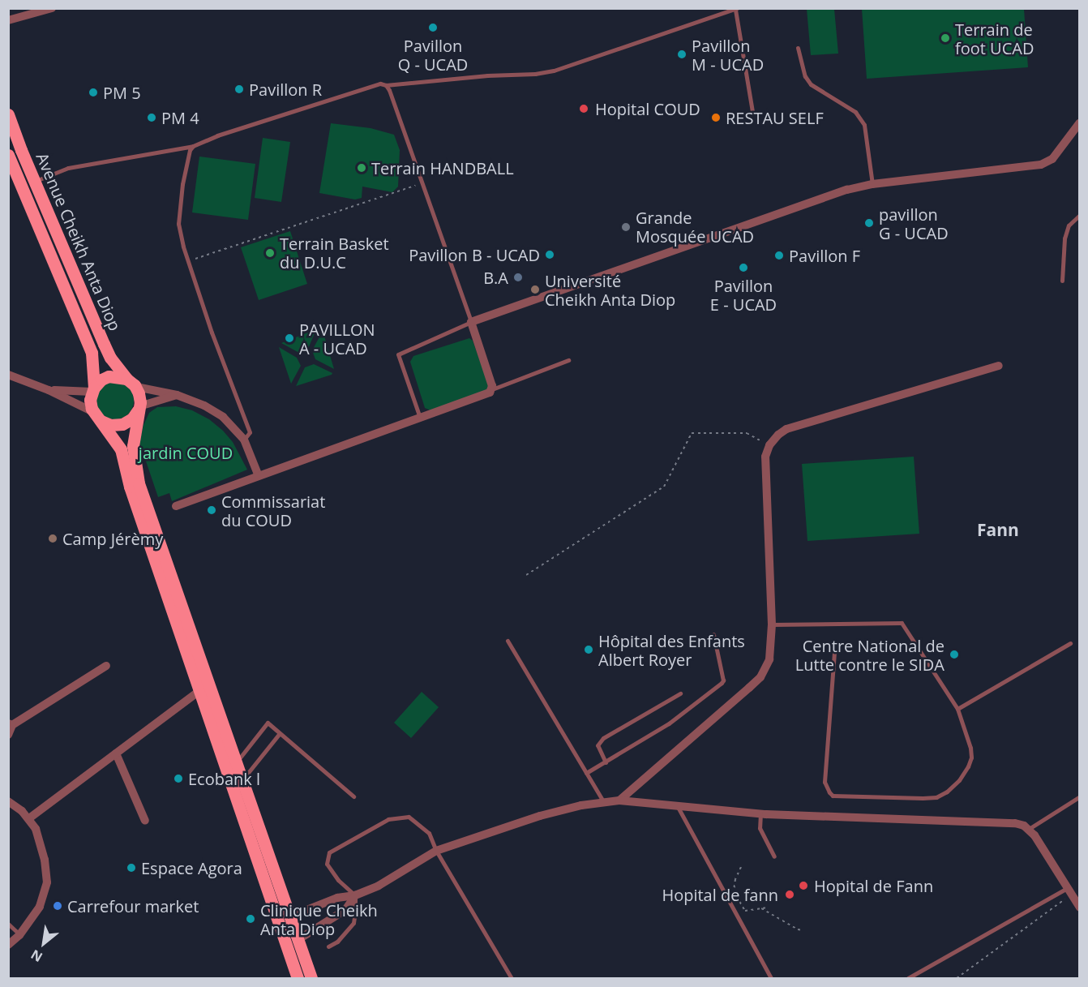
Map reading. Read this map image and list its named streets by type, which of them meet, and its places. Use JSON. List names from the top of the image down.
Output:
{
  "streets": {
    "main road": ["Avenue Cheikh Anta Diop"]
  },
  "districts": ["Fann"],
  "parks": ["jardin COUD"],
  "places": [
    "Pavillon Q - UCAD",
    "Terrain de foot UCAD",
    "Pavillon M - UCAD",
    "Pavillon R",
    "PM 5",
    "Hopital COUD",
    "PM 4",
    "RESTAU SELF",
    "Terrain HANDBALL",
    "pavillon G - UCAD",
    "Grande Mosquée UCAD",
    "Terrain Basket du D.U.C",
    "Pavillon B - UCAD",
    "Pavillon F",
    "Pavillon E - UCAD",
    "B.A",
    "Université Cheikh Anta Diop",
    "PAVILLON A - UCAD",
    "Commissariat du COUD",
    "Camp Jérèmy",
    "Hôpital des Enfants Albert Royer",
    "Centre National de Lutte contre le SIDA",
    "Ecobank l",
    "Espace Agora",
    "Hopital de Fann",
    "Hopital de fann",
    "Carrefour market",
    "Clinique Cheikh Anta Diop"
  ],
  "north": "bottom left"
}
